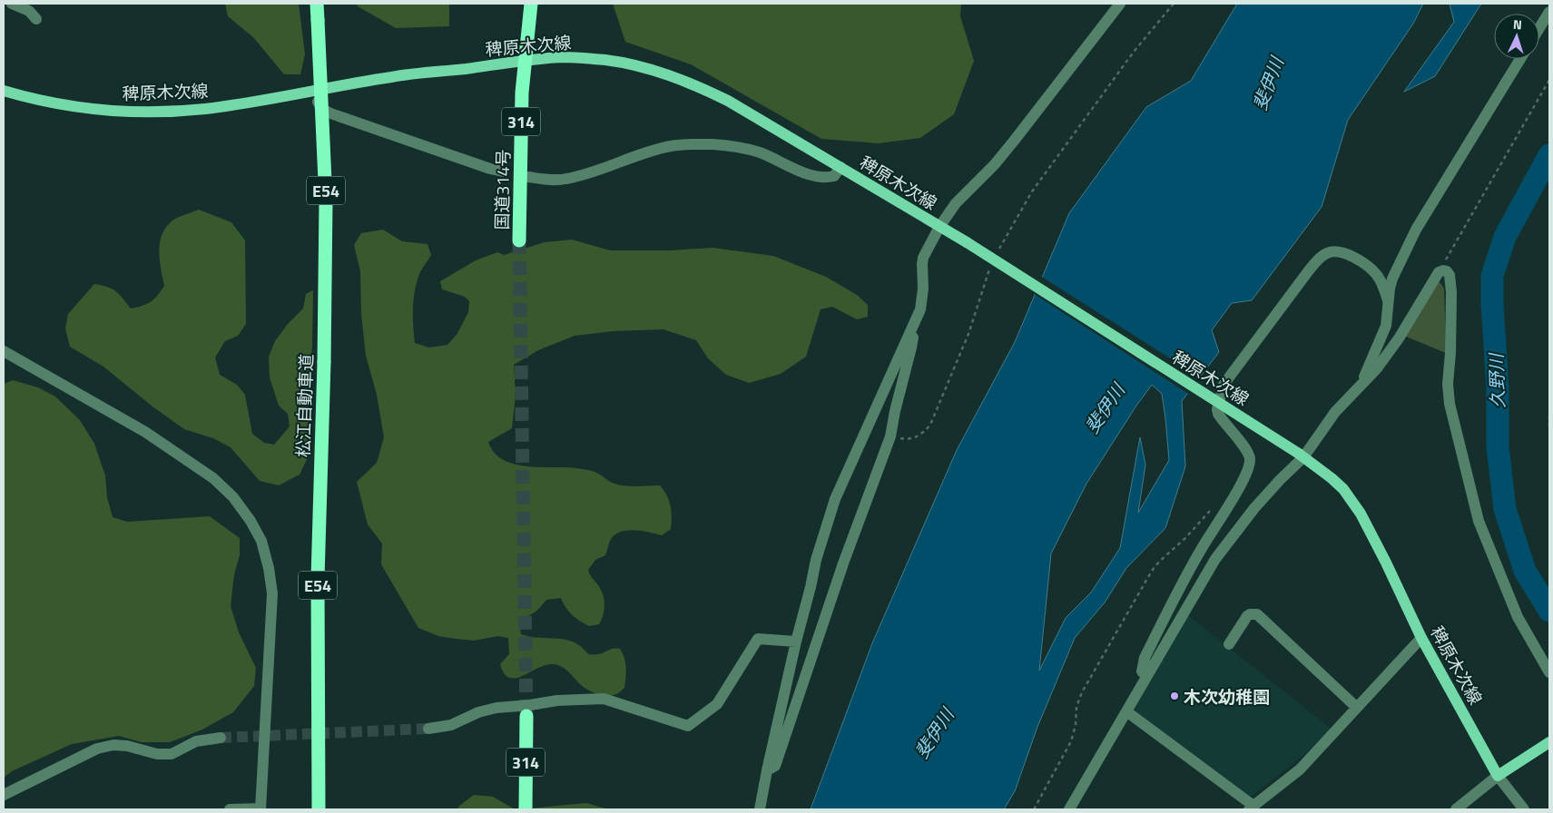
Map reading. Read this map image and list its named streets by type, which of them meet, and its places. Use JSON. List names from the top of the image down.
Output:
{
  "streets": {
    "highway": [
      "314",
      "国道314号",
      "E54",
      "松江自動車道"
    ],
    "main road": ["稗原木次線"]
  },
  "crossings": [
    ["稗原木次線", "国道314号"]
  ],
  "water": ["斐伊川", "久野川"],
  "places": ["木次幼稚園"],
  "north": "top"
}
